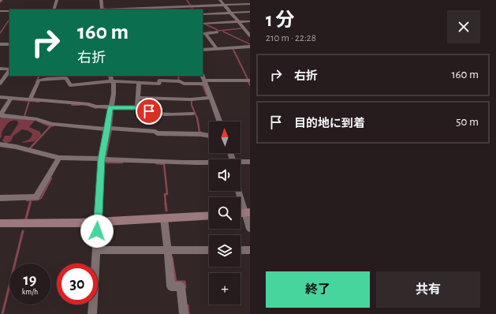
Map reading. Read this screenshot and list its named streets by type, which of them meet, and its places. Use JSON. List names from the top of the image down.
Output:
{
  "north": "top",
  "page": {
    "heading": ["1 分", "210 m · 22:28"],
    "turn": ["160 m", "右折"],
    "list": [
      {
        "name": "右折",
        "value": "160 m"
      },
      {
        "name": "目的地に到着",
        "value": "50 m"
      }
    ],
    "map_buttons": "+",
    "speed": "19 km/h",
    "limit": "30",
    "buttons": ["終了", "共有"]
  }
}
